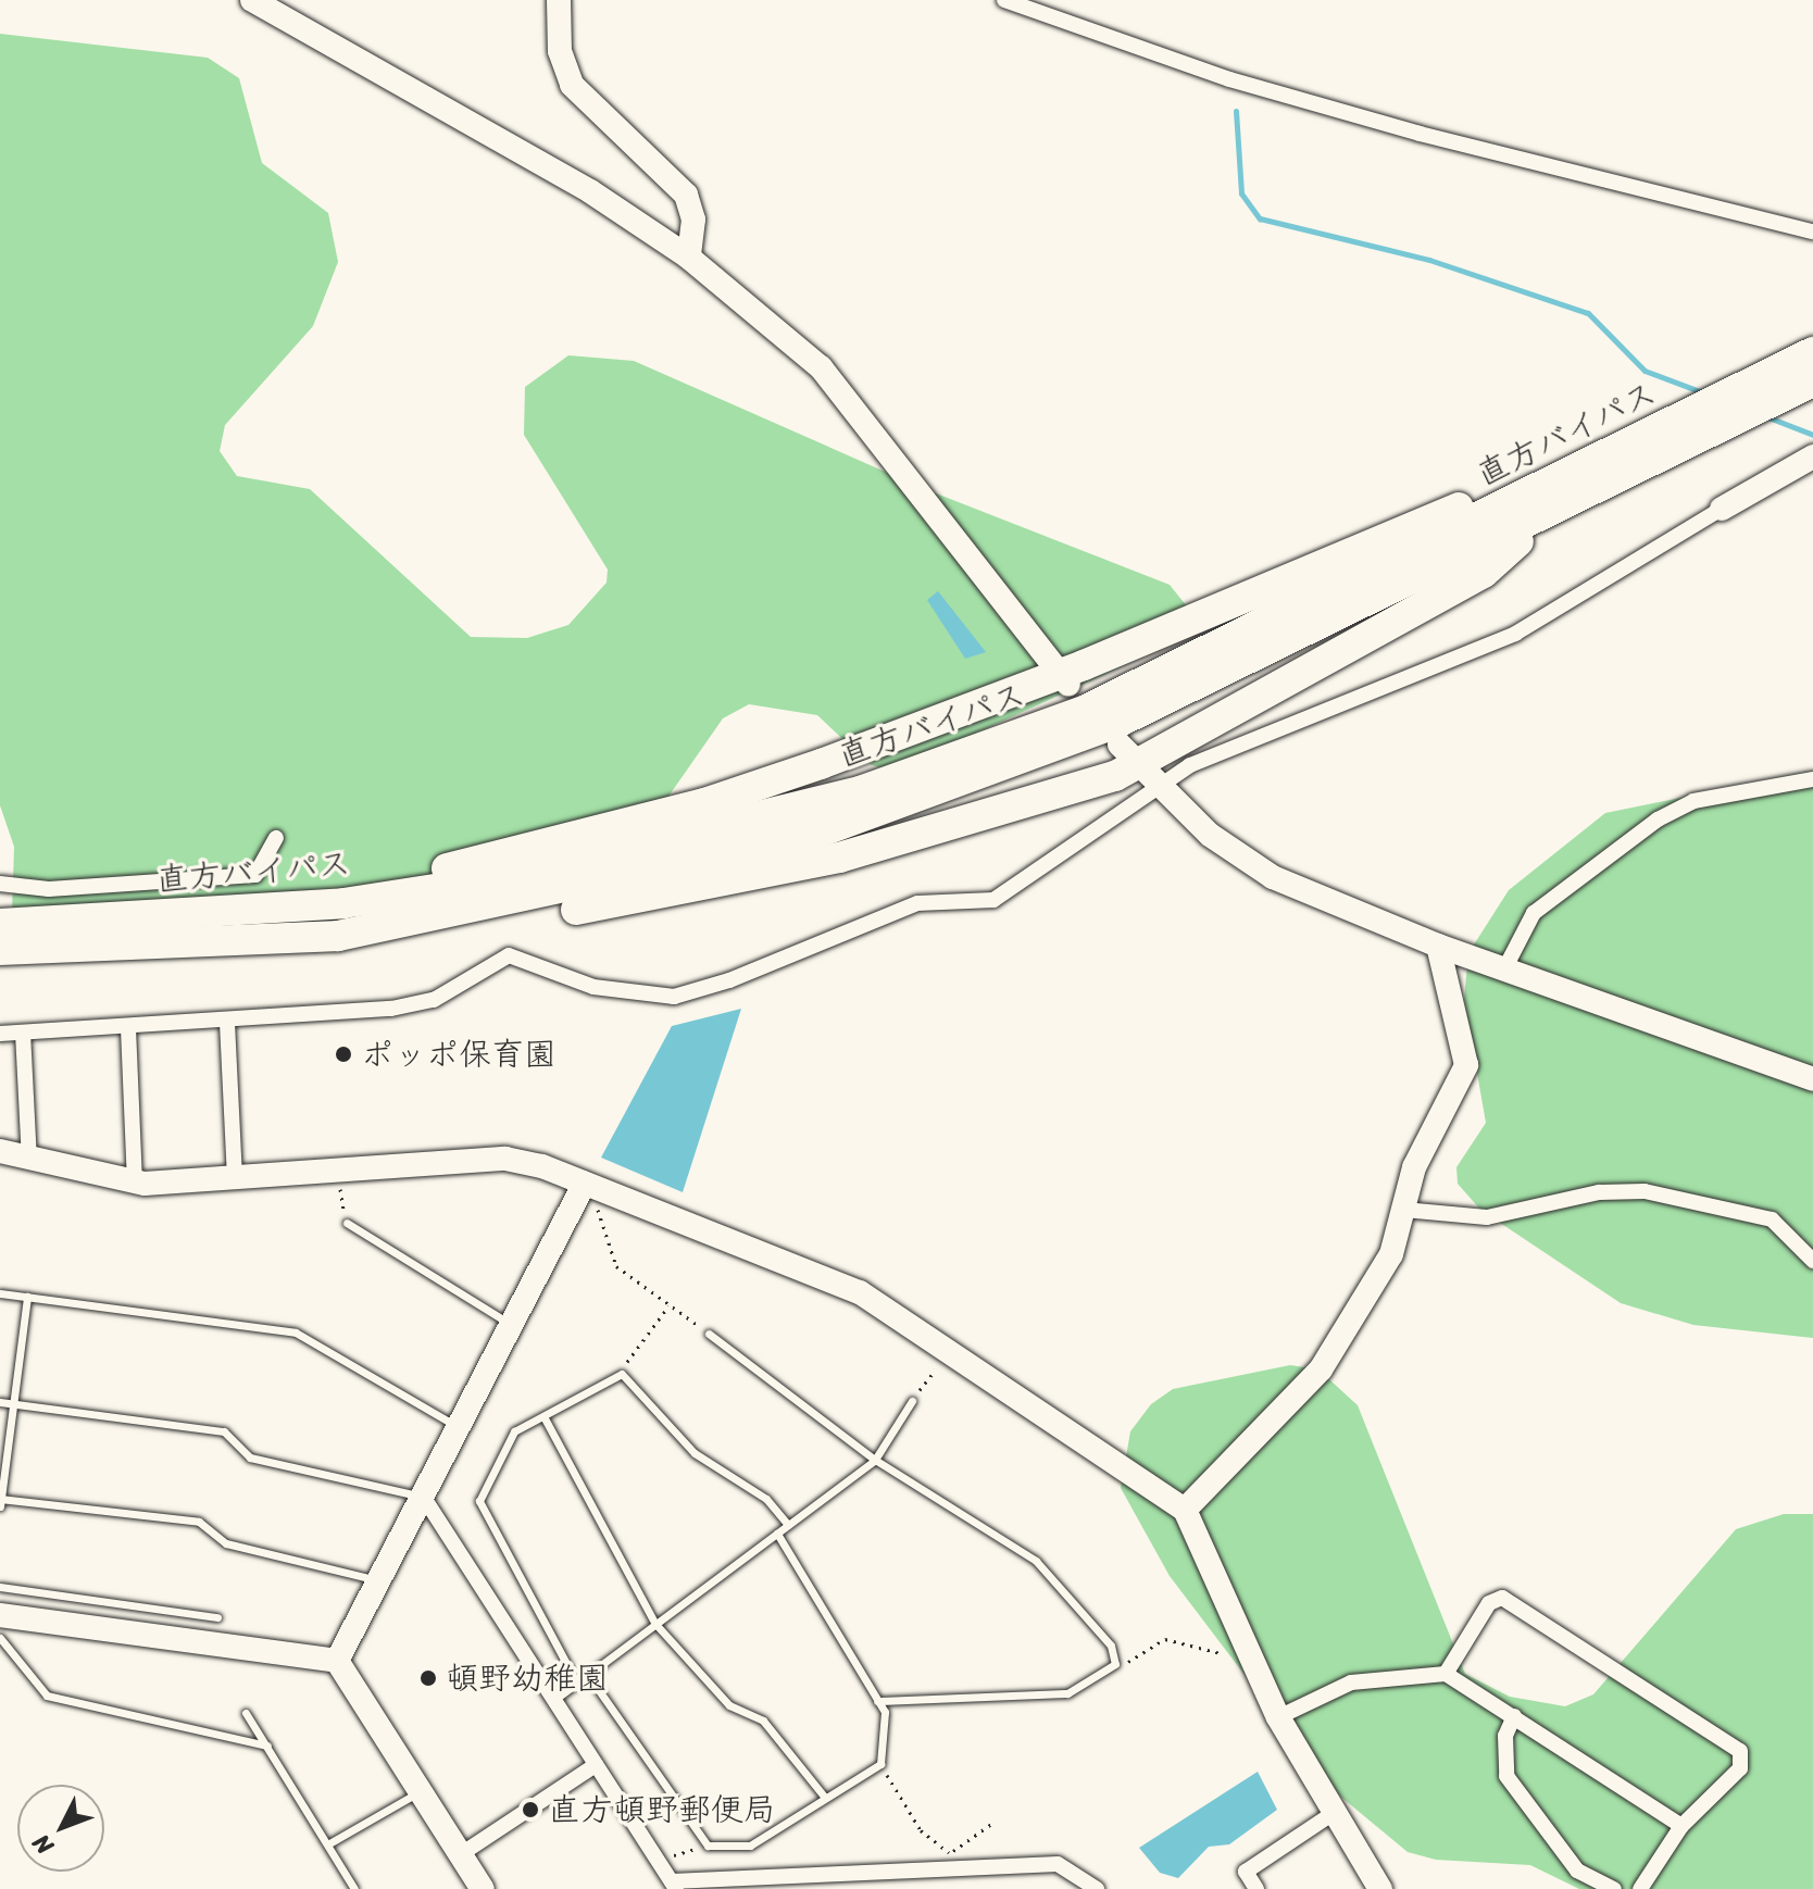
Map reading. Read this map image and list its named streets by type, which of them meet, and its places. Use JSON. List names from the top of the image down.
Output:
{
  "streets": {
    "highway": ["直方バイパス"]
  },
  "places": ["ポッポ保育園", "頓野幼稚園", "直方頓野郵便局"],
  "north": "bottom left"
}
